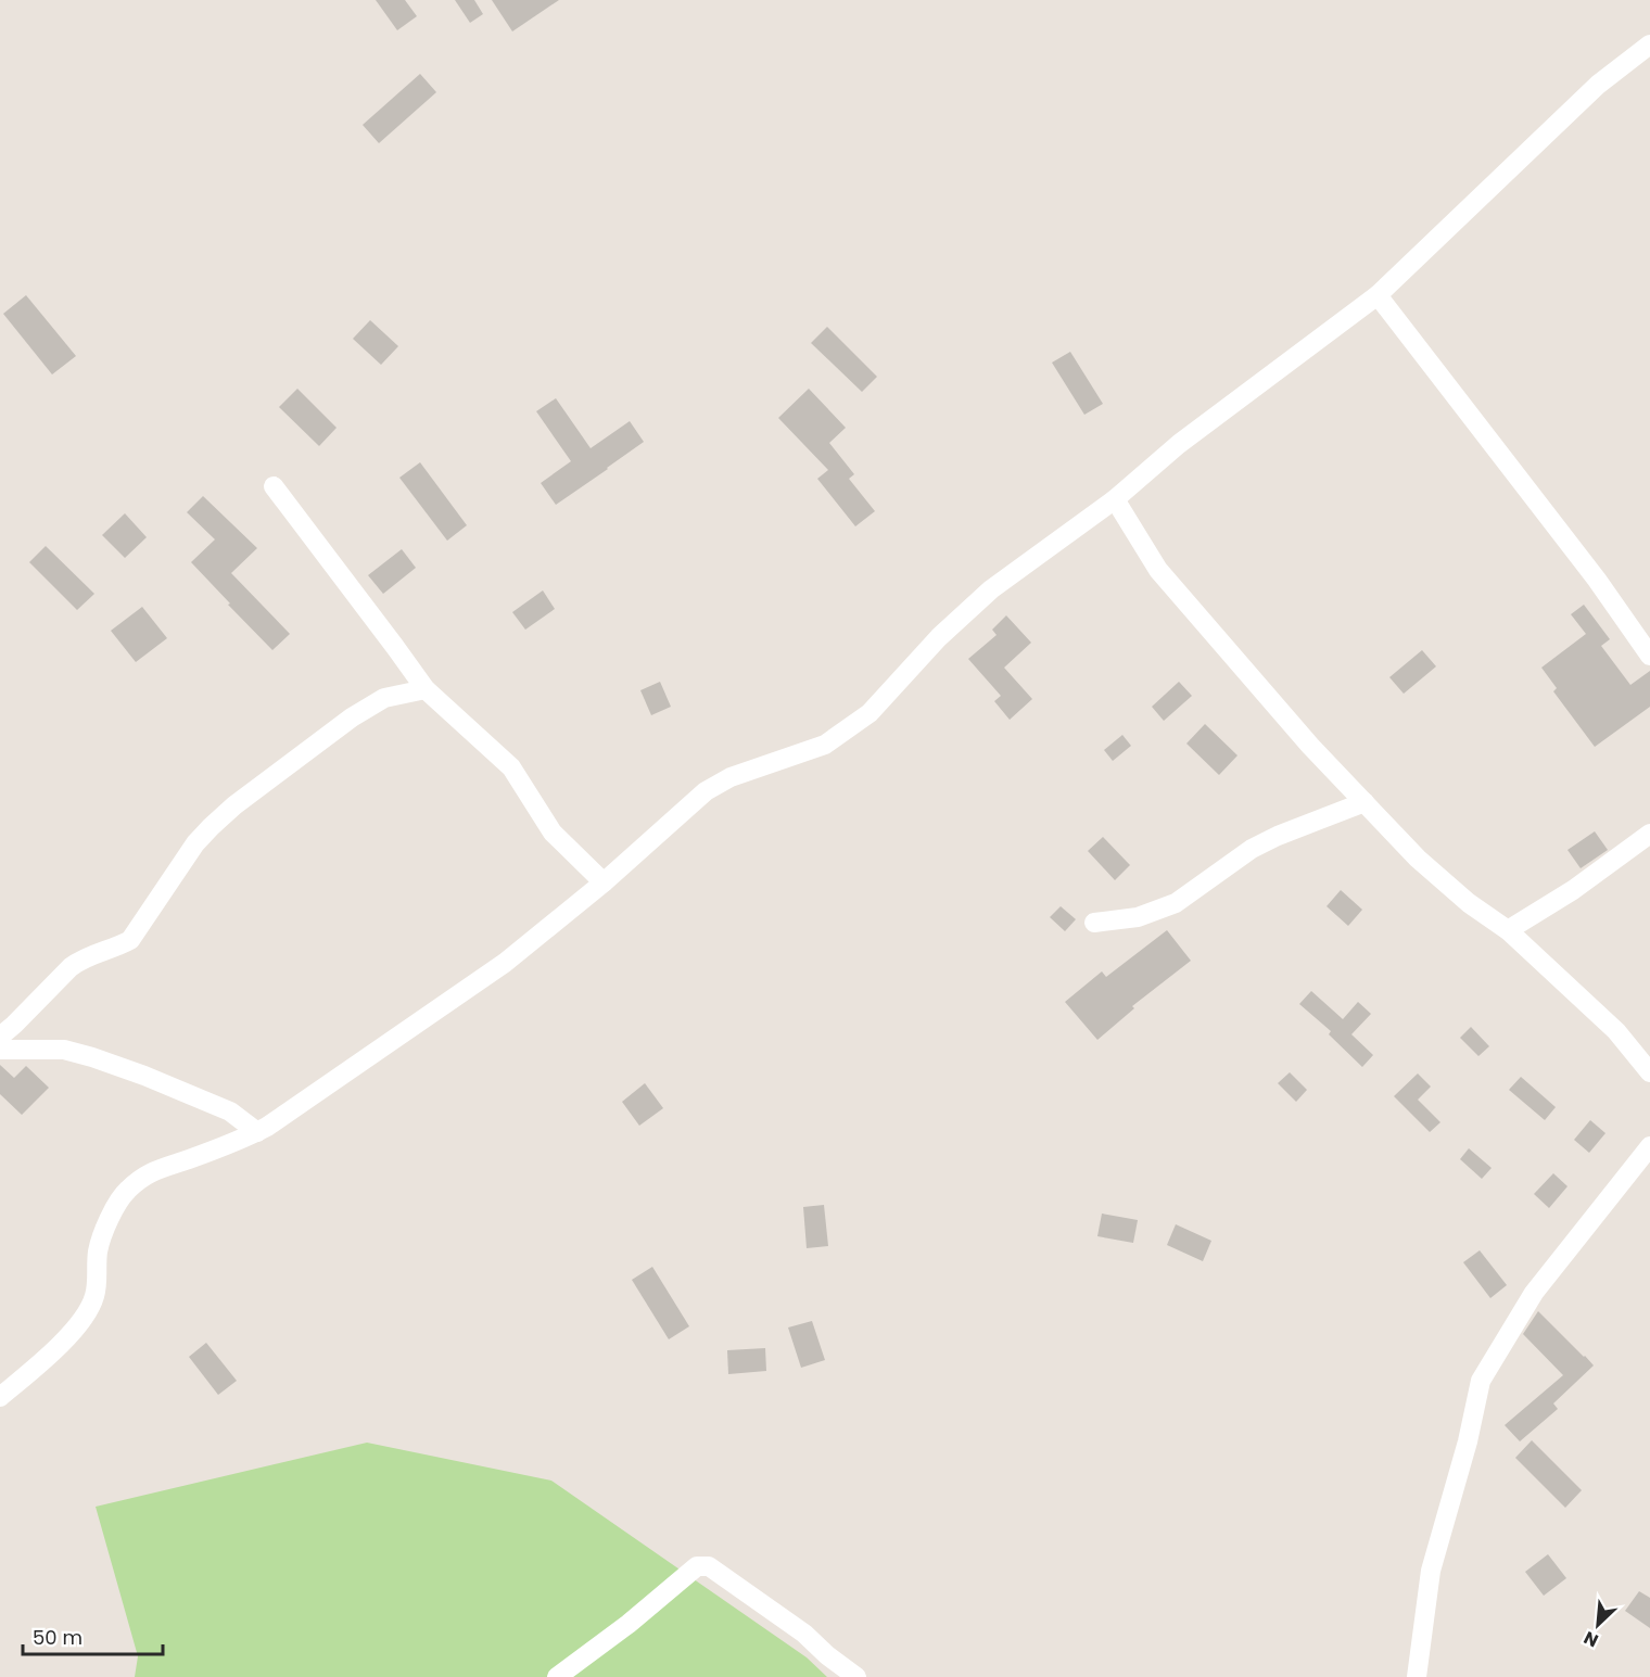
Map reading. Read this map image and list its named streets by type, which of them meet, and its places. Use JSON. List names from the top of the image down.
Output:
{
  "scale_bar": "50 m",
  "north": "bottom left"
}
